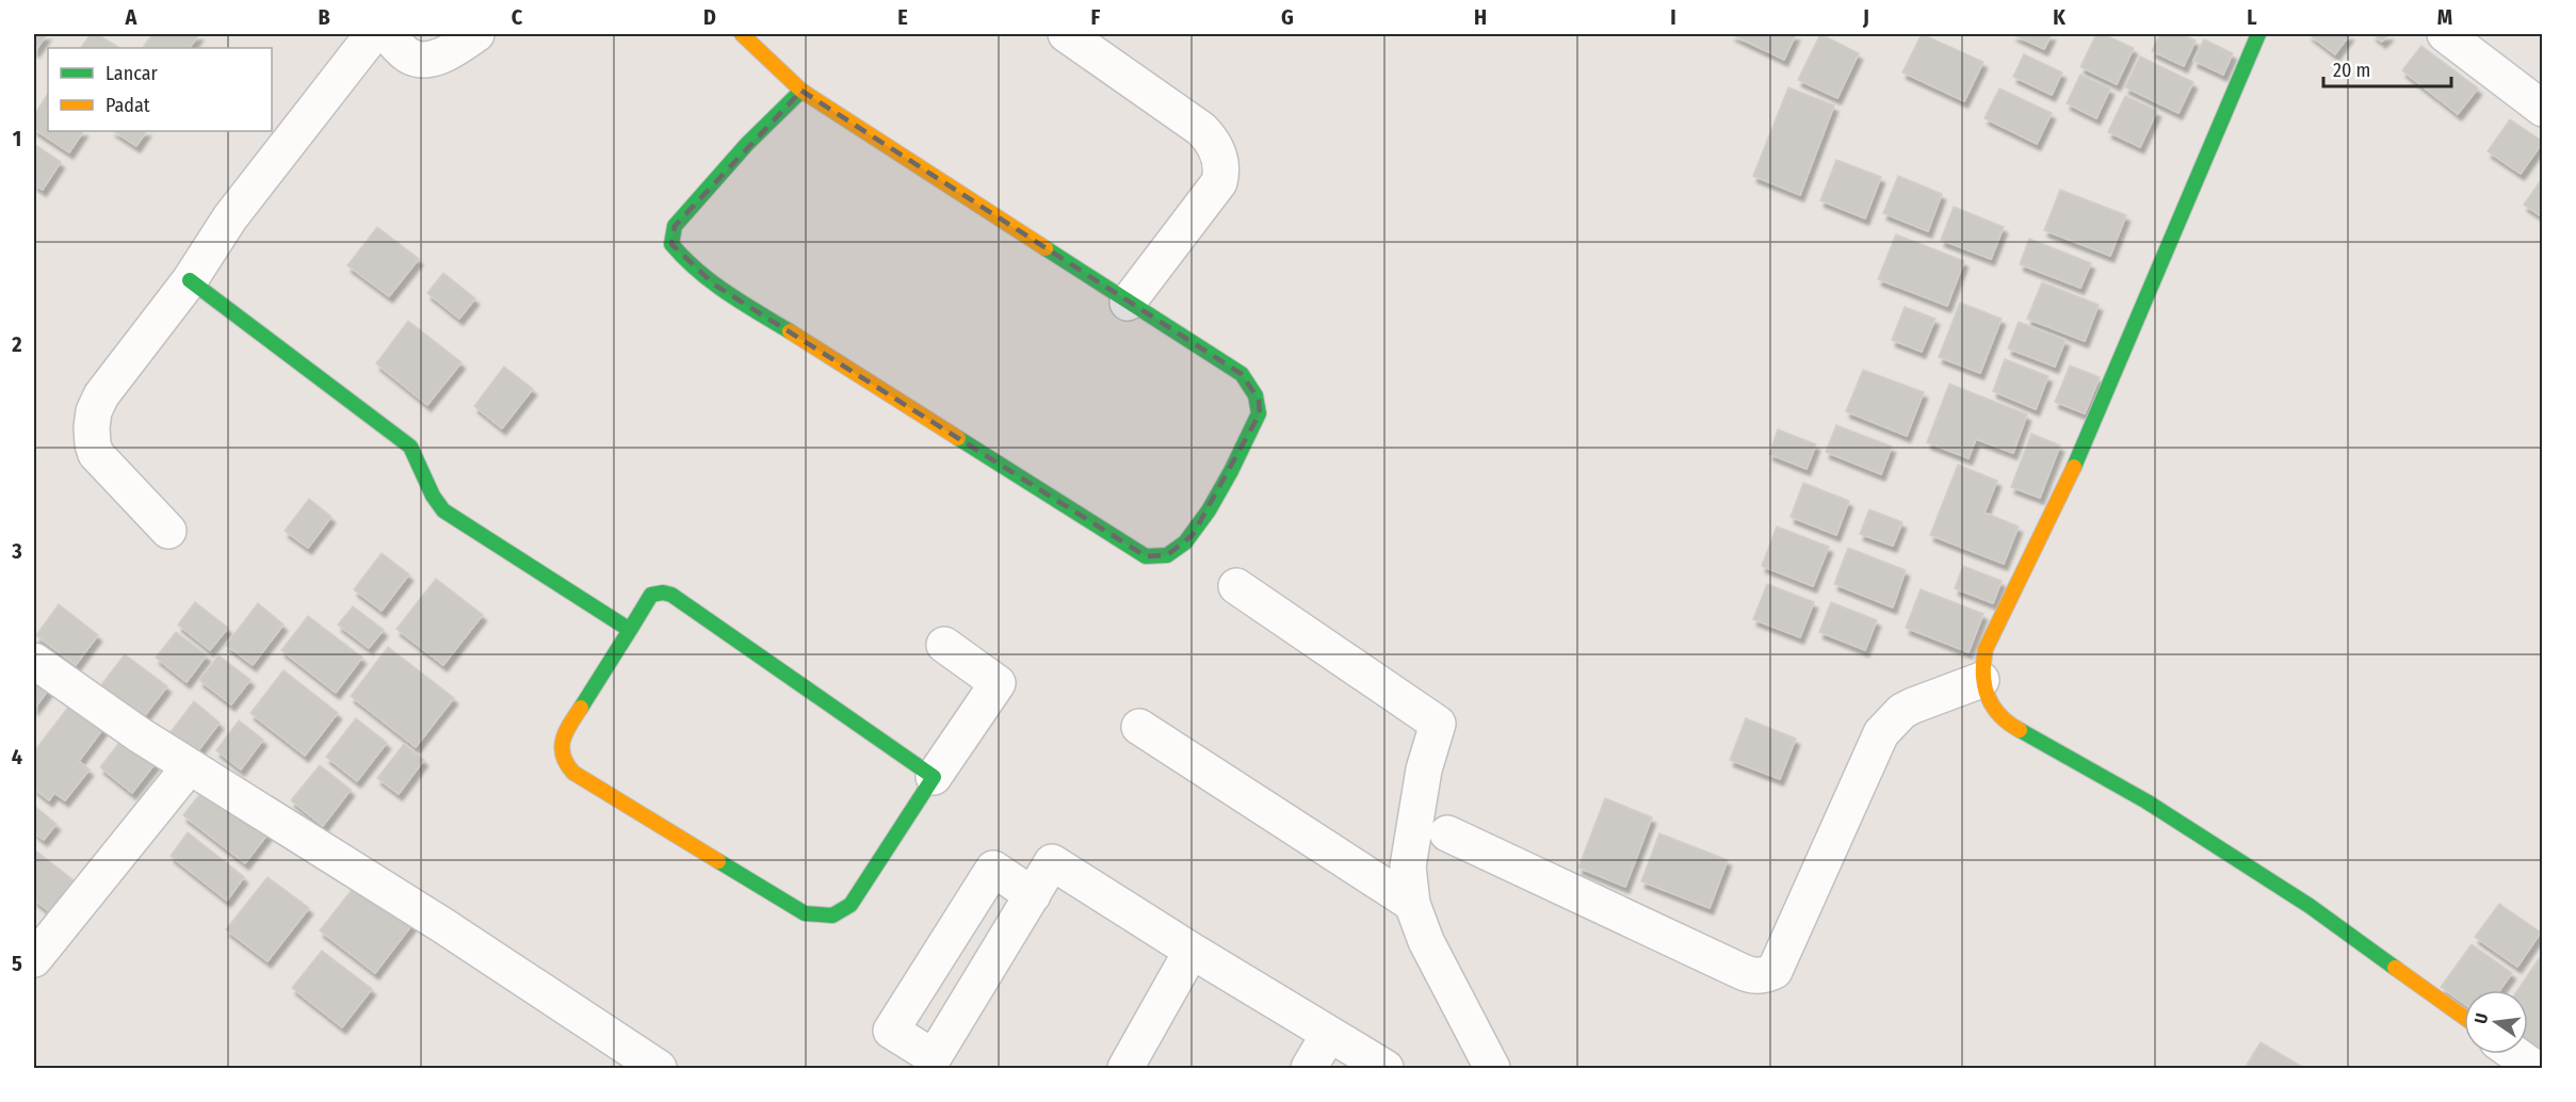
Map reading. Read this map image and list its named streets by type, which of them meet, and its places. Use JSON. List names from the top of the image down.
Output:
{
  "legend": ["Lancar", "Padat"],
  "scale_bar": "20 m",
  "north": "left",
  "grid": {
    "columns": [
      "A",
      "B",
      "C",
      "D",
      "E",
      "F",
      "G",
      "H",
      "I",
      "J",
      "K",
      "L",
      "M"
    ],
    "rows": [
      "1",
      "2",
      "3",
      "4",
      "5"
    ]
  }
}
